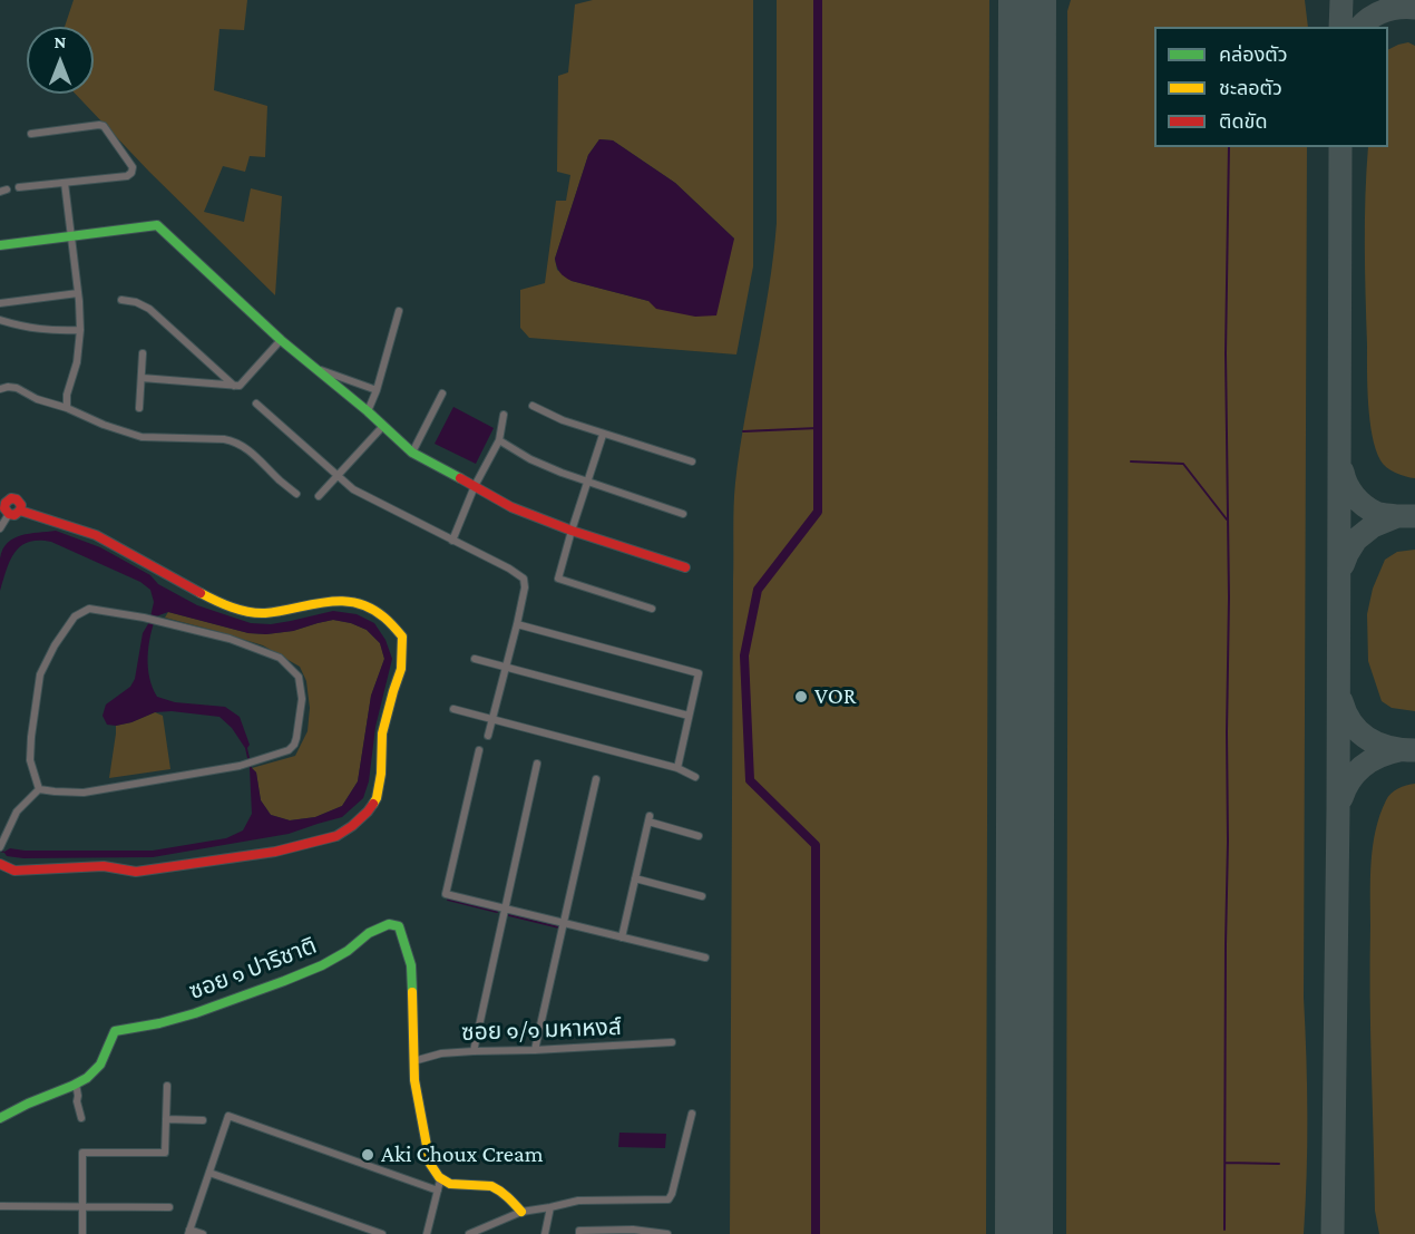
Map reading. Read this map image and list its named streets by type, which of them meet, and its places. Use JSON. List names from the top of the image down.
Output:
{
  "streets": {
    "street": ["ซอย ๑ ปาริชาติ", "ซอย ๑/๑ มหาหงส์"]
  },
  "crossings": [
    ["ซอย ๑ ปาริชาติ", "ซอย ๑/๑ มหาหงส์"]
  ],
  "places": ["VOR", "Aki Choux Cream"],
  "legend": ["คล่องตัว", "ชะลอตัว", "ติดขัด"],
  "north": "top"
}
